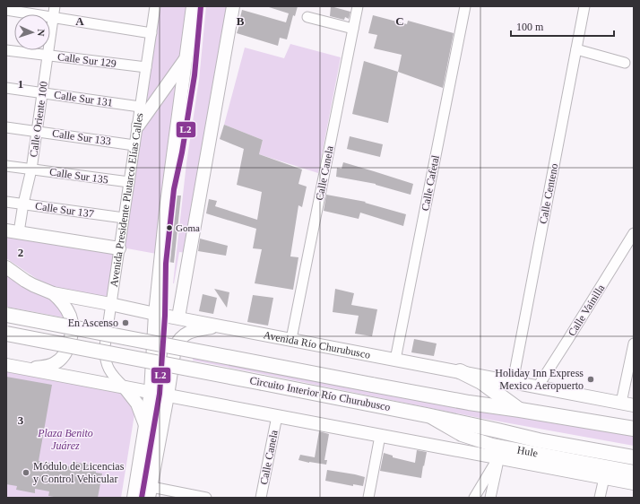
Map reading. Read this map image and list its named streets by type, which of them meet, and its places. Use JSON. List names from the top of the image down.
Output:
{
  "streets": {
    "highway": ["Circuito Interior Río Churubusco"],
    "main road": ["Avenida Río Churubusco", "Hule"],
    "street": [
      "Calle Sur 129",
      "Calle Sur 131",
      "Calle Oriente 100",
      "Calle Sur 133",
      "Calle Canela",
      "Calle Sur 135",
      "Calle Cafetal",
      "Calle Centeno",
      "Avenida Presidente Plutarco Elías Calles",
      "Calle Sur 137",
      "Calle Vainilla"
    ]
  },
  "crossings": [
    ["Calle Sur 129", "Calle Oriente 100"],
    ["Calle Sur 129", "Avenida Presidente Plutarco Elías Calles"],
    ["Calle Sur 131", "Calle Oriente 100"],
    ["Calle Sur 131", "Avenida Presidente Plutarco Elías Calles"],
    ["Calle Oriente 100", "Calle Sur 133"],
    ["Calle Oriente 100", "Calle Sur 135"],
    ["Calle Oriente 100", "Calle Sur 137"],
    ["Calle Sur 133", "Avenida Presidente Plutarco Elías Calles"],
    ["Calle Canela", "Avenida Río Churubusco"],
    ["Calle Sur 135", "Avenida Presidente Plutarco Elías Calles"],
    ["Calle Cafetal", "Avenida Río Churubusco"],
    ["Calle Centeno", "Avenida Río Churubusco"],
    ["Avenida Presidente Plutarco Elías Calles", "Calle Sur 137"],
    ["Avenida Presidente Plutarco Elías Calles", "Avenida Río Churubusco"],
    ["Calle Vainilla", "Avenida Río Churubusco"],
    ["Circuito Interior Río Churubusco", "Hule"]
  ],
  "parks": ["Plaza Benito Juárez"],
  "places": [
    "Goma",
    "En Ascenso",
    "Holiday Inn Express Mexico Aeropuerto",
    "Módulo de Licencias y Control Vehicular"
  ],
  "lines": ["transit line L2"],
  "scale_bar": "100 m",
  "north": "right",
  "grid": {
    "columns": ["A", "B", "C"],
    "rows": ["1", "2", "3"]
  }
}
